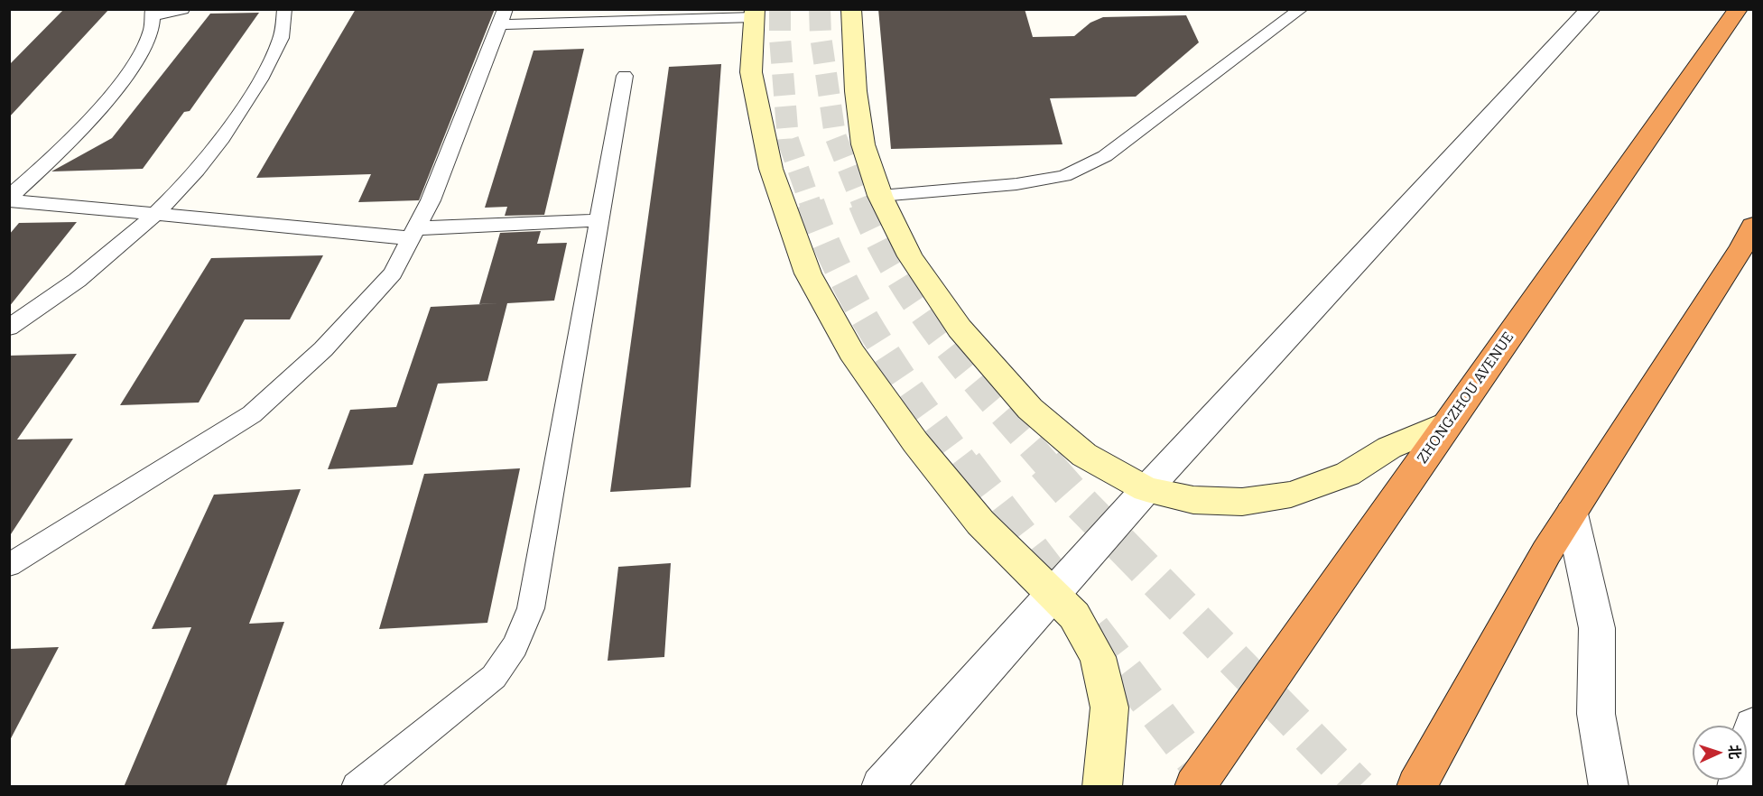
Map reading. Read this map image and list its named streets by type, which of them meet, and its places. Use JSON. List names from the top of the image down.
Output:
{
  "streets": {
    "highway": ["ZHONGZHOU AVENUE"]
  },
  "north": "right"
}
